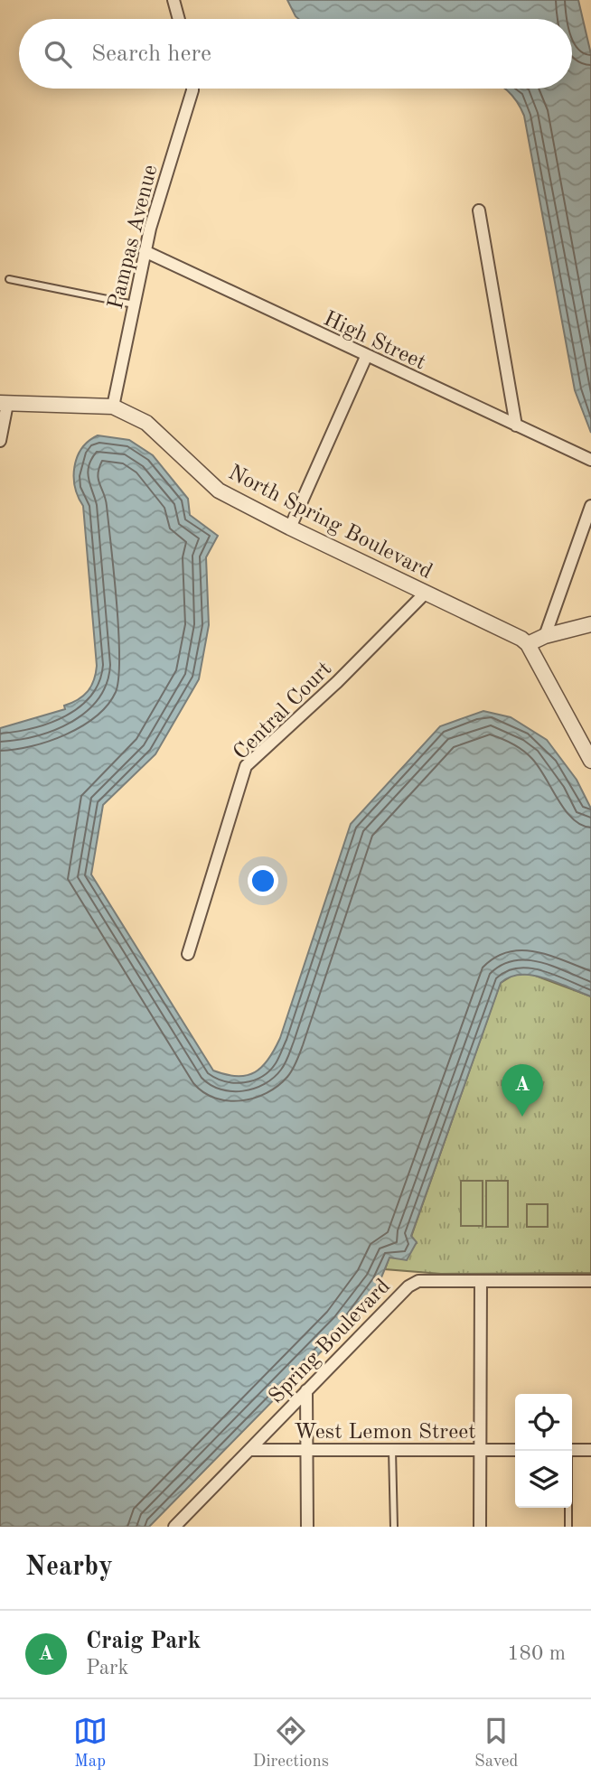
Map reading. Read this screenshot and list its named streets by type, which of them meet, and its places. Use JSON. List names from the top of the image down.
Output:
{
  "streets": {
    "street": [
      "Pampas Avenue",
      "High Street",
      "North Spring Boulevard",
      "Central Court",
      "Spring Boulevard",
      "West Lemon Street"
    ]
  },
  "crossings": [
    ["Pampas Avenue", "High Street"],
    ["Pampas Avenue", "North Spring Boulevard"],
    ["North Spring Boulevard", "Central Court"],
    ["Spring Boulevard", "West Lemon Street"]
  ],
  "page": {
    "search": "Search here",
    "pins": "A",
    "heading": "Nearby",
    "list": [
      {
        "mark": "A",
        "name": "Craig Park",
        "note": "Park",
        "value": "180 m"
      }
    ],
    "nav": ["Map", "Directions", "Saved"]
  }
}
